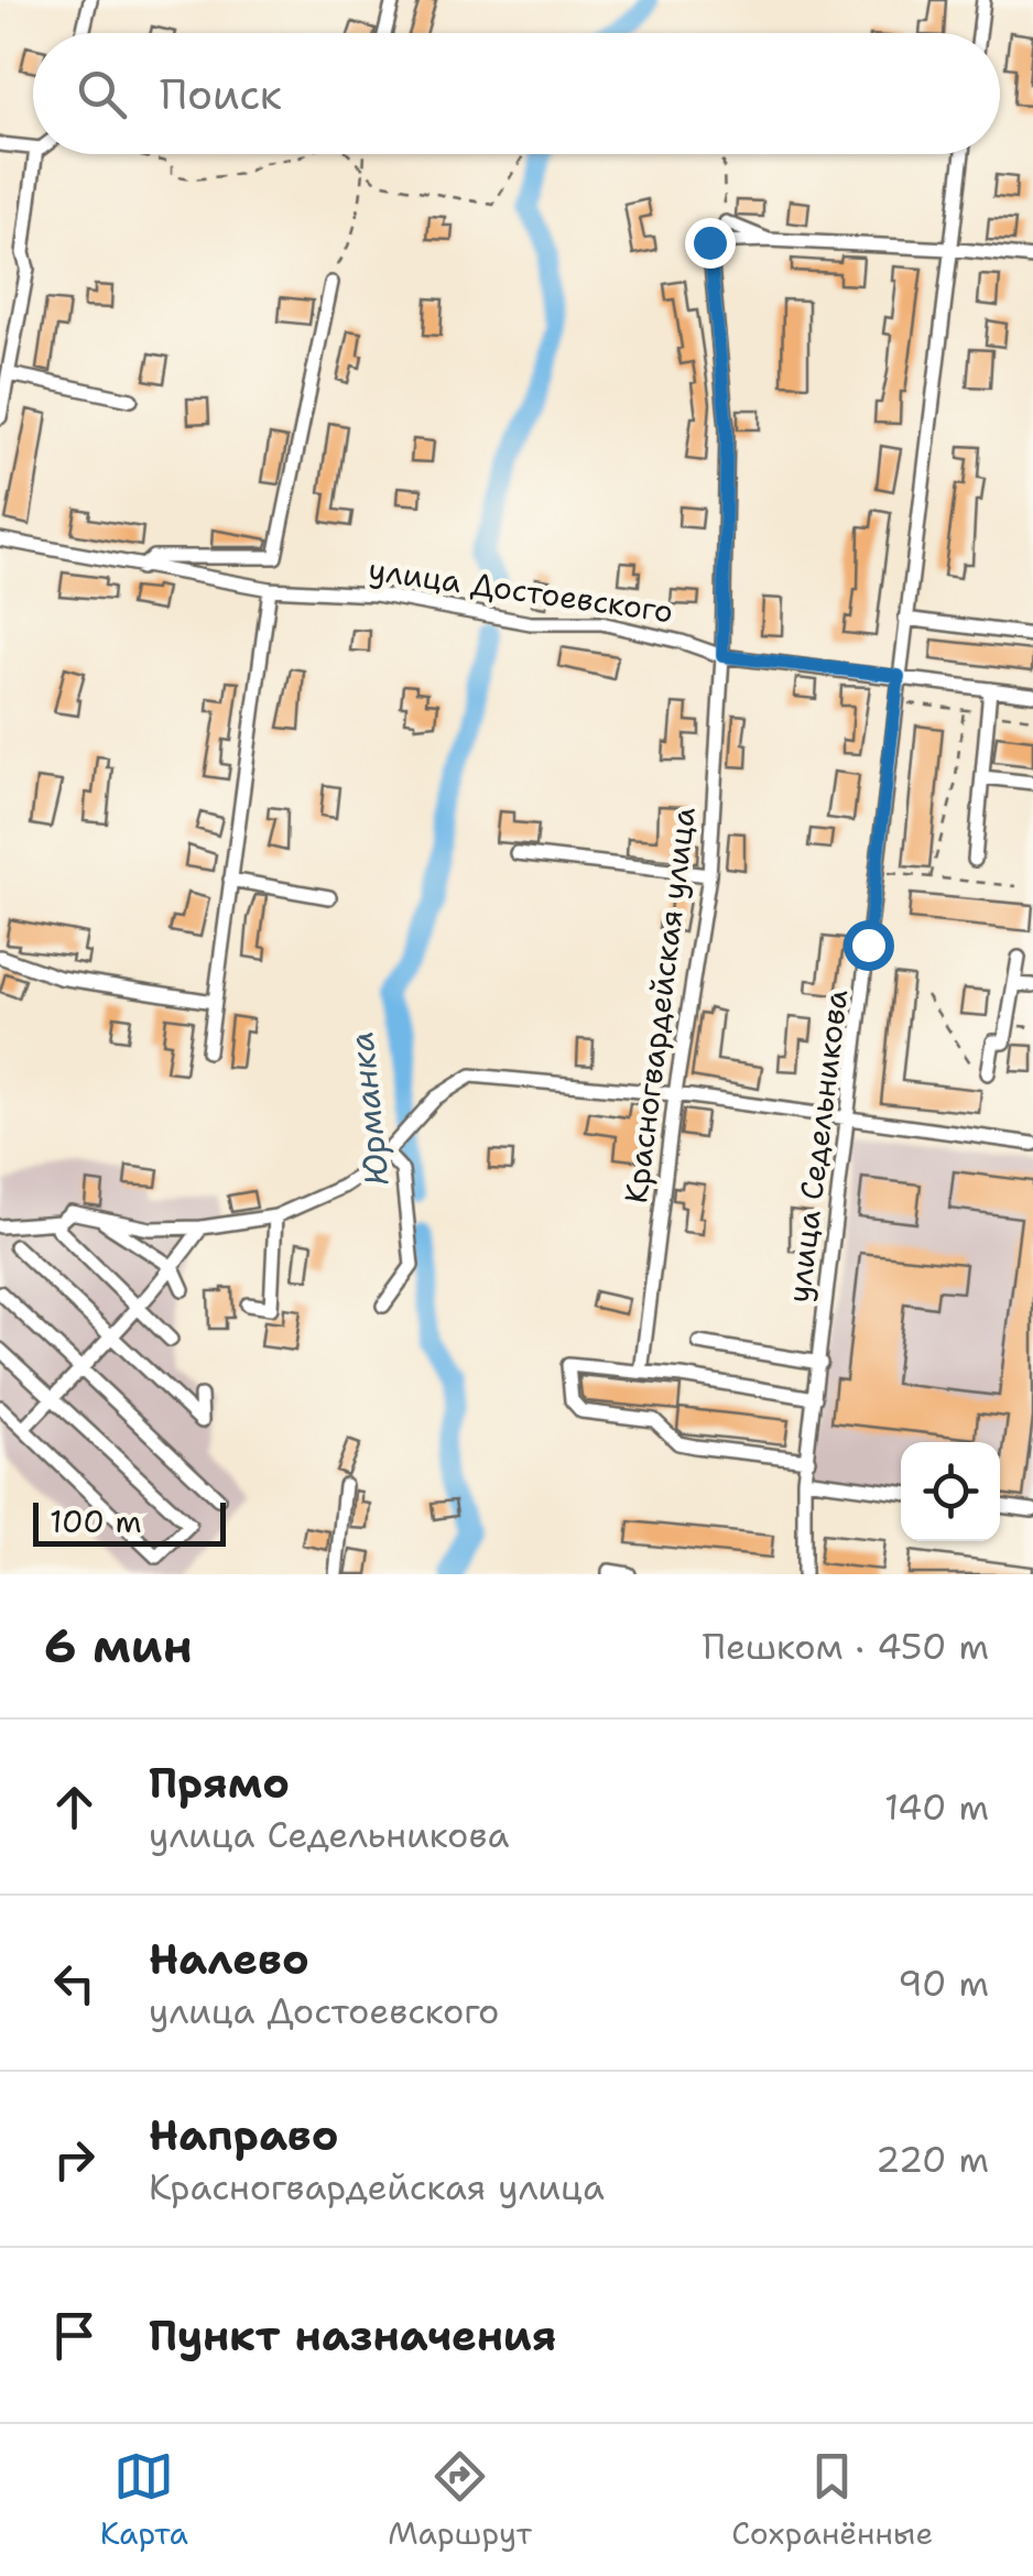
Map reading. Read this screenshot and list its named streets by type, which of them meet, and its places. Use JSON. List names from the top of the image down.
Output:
{
  "streets": {
    "street": ["улица Достоевского", "Красногвардейская улица", "улица Седельникова"]
  },
  "crossings": [
    ["улица Достоевского", "Красногвардейская улица"],
    ["улица Достоевского", "улица Седельникова"]
  ],
  "water": ["Юрманка"],
  "scale_bar": "100 m",
  "page": {
    "search": "Поиск",
    "scale": "100 m",
    "heading": ["6 мин", "Пешком · 450 m"],
    "list": [
      ["Прямо", "улица Седельникова", "140 m"],
      ["Налево", "улица Достоевского", "90 m"],
      ["Направо", "Красногвардейская улица", "220 m"],
      "Пункт назначения"
    ],
    "nav": ["Карта", "Маршрут", "Сохранённые"]
  }
}
